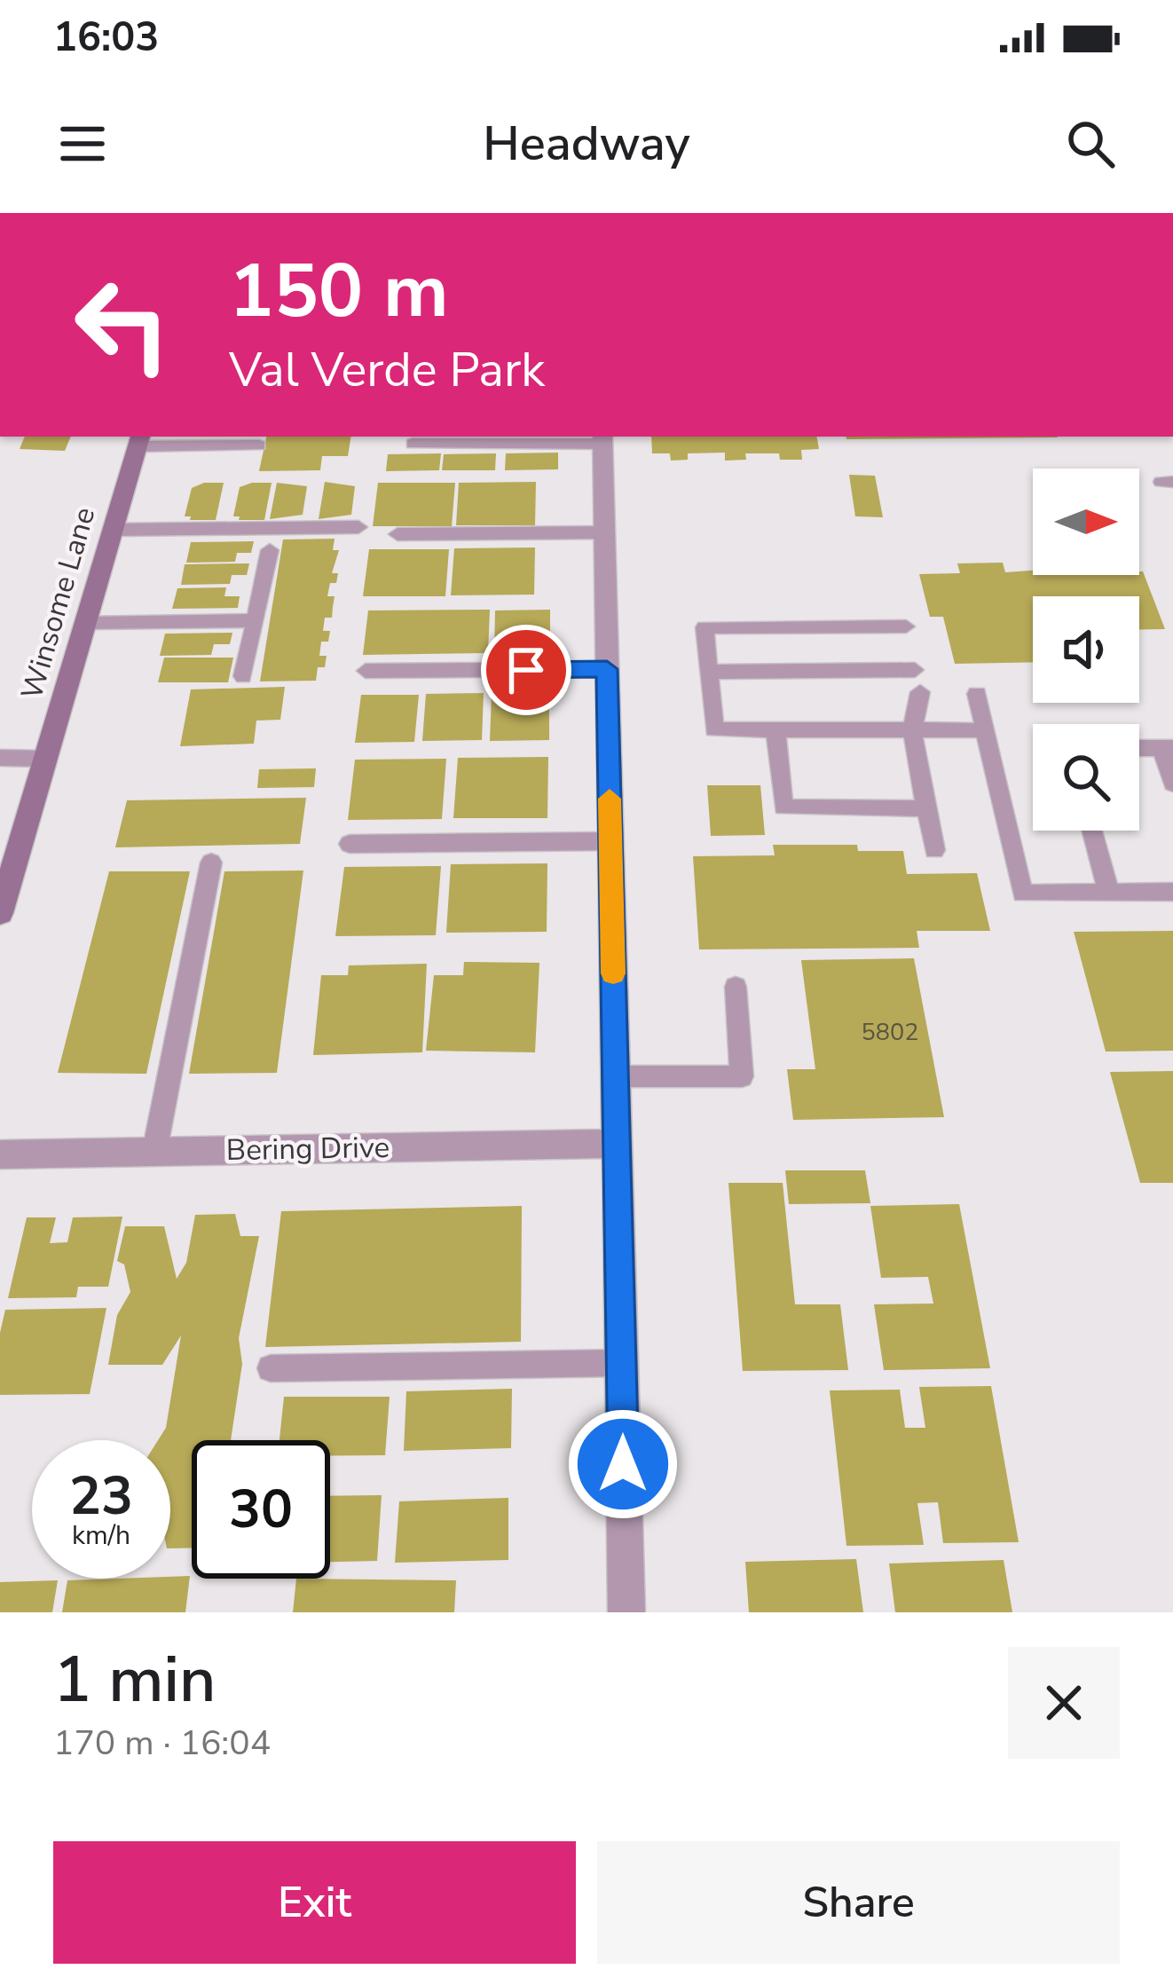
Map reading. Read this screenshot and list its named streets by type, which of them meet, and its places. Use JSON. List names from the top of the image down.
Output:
{
  "streets": {
    "street": ["Winsome Lane", "Bering Drive"]
  },
  "house_numbers": ["5802"],
  "north": "right",
  "page": {
    "status": "16:03",
    "header": "Headway",
    "turn": ["150 m", "Val Verde Park"],
    "speed": "23 km/h",
    "limit": "30",
    "heading": ["1 min", "170 m · 16:04"],
    "buttons": ["Exit", "Share"]
  }
}
